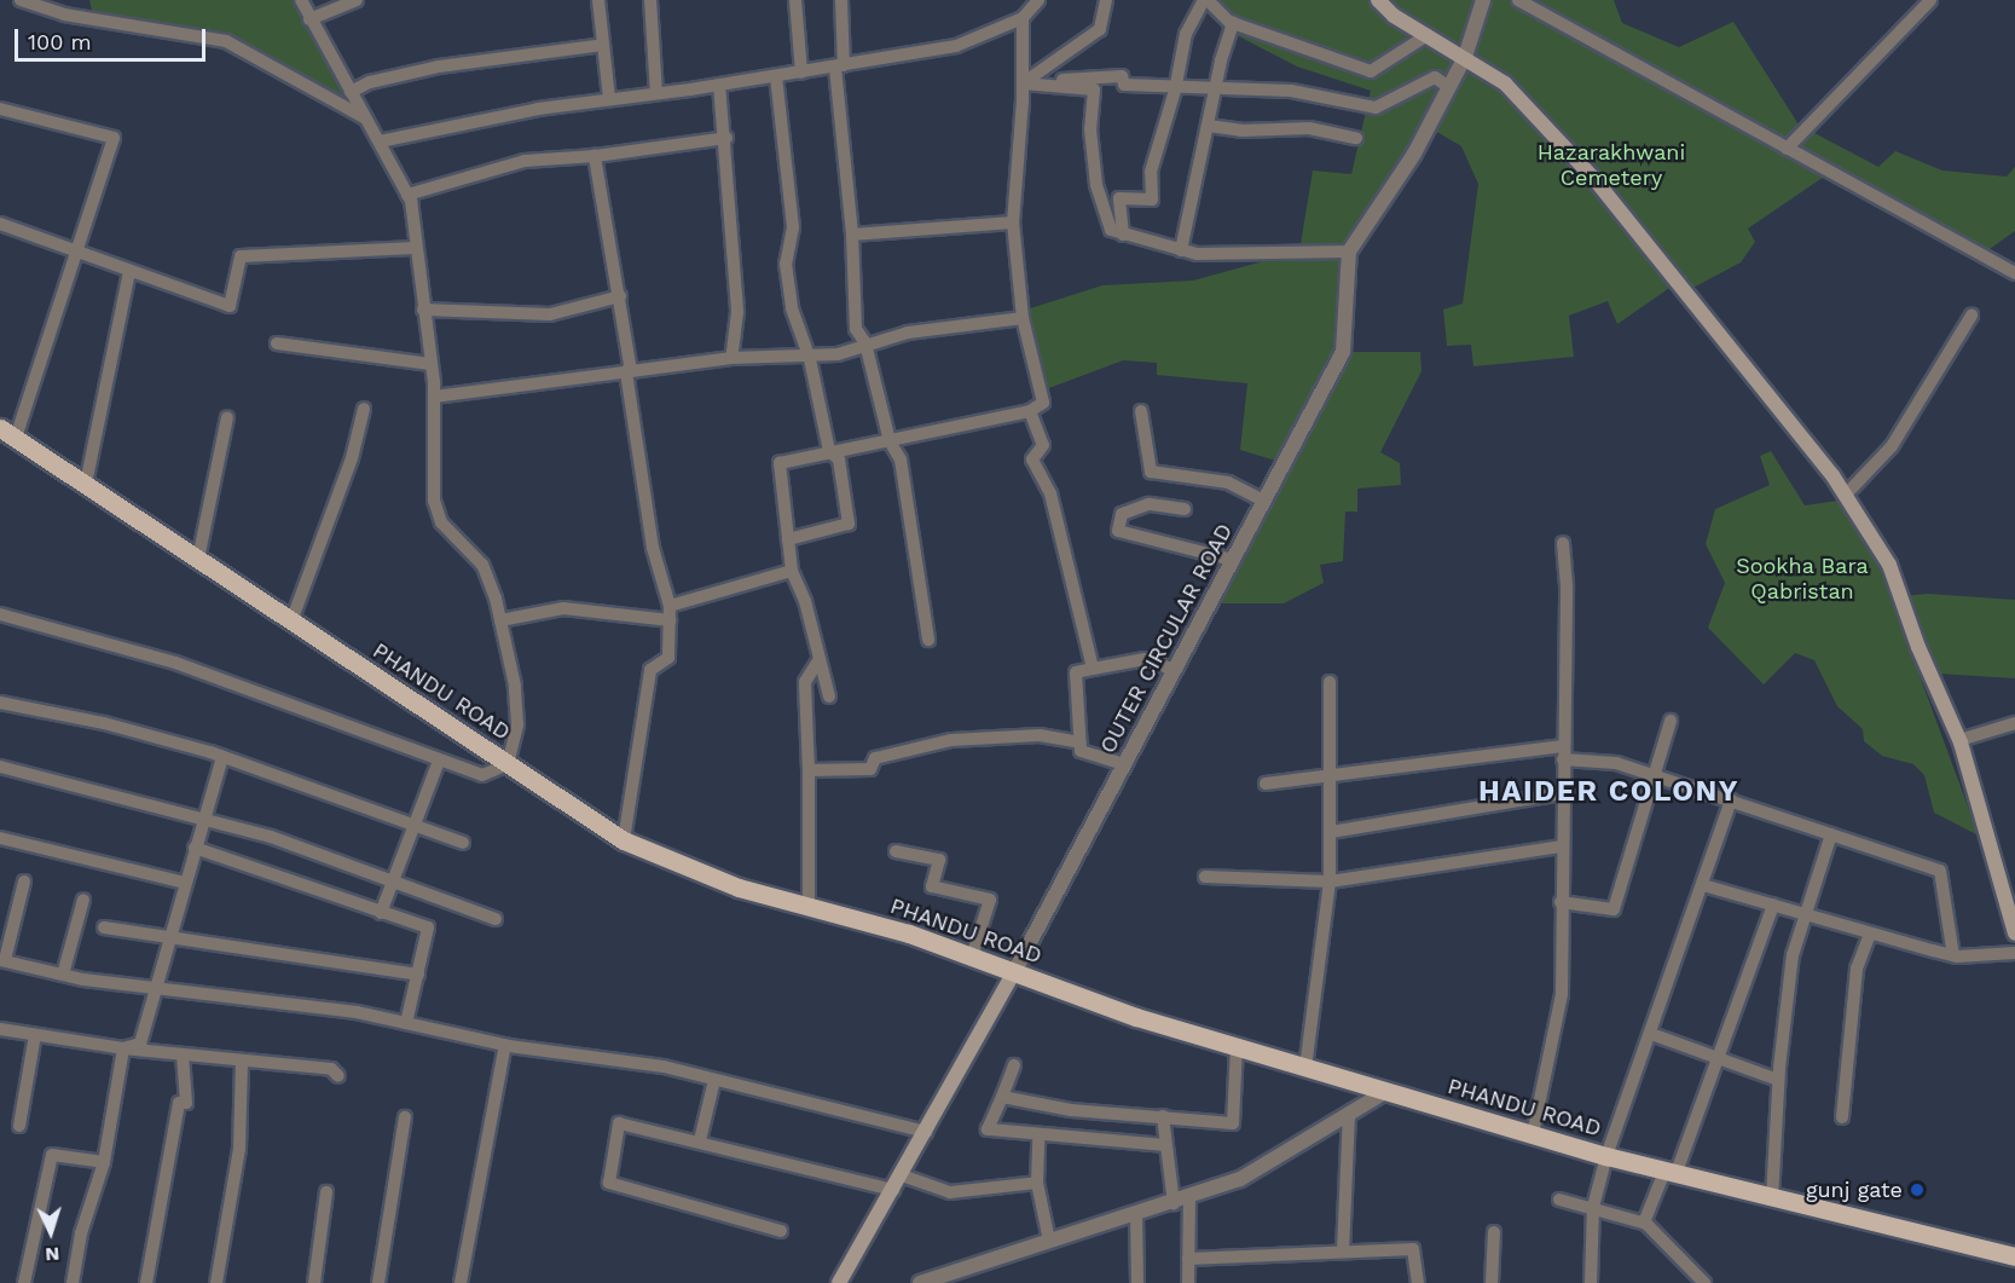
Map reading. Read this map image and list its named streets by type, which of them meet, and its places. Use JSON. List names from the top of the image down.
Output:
{
  "streets": {
    "main road": ["OUTER CIRCULAR ROAD", "PHANDU ROAD"]
  },
  "crossings": [
    ["OUTER CIRCULAR ROAD", "PHANDU ROAD"]
  ],
  "districts": ["HAIDER COLONY"],
  "parks": ["Hazarakhwani Cemetery", "Sookha Bara Qabristan"],
  "places": ["gunj gate"],
  "scale_bar": "100 m",
  "north": "bottom"
}
